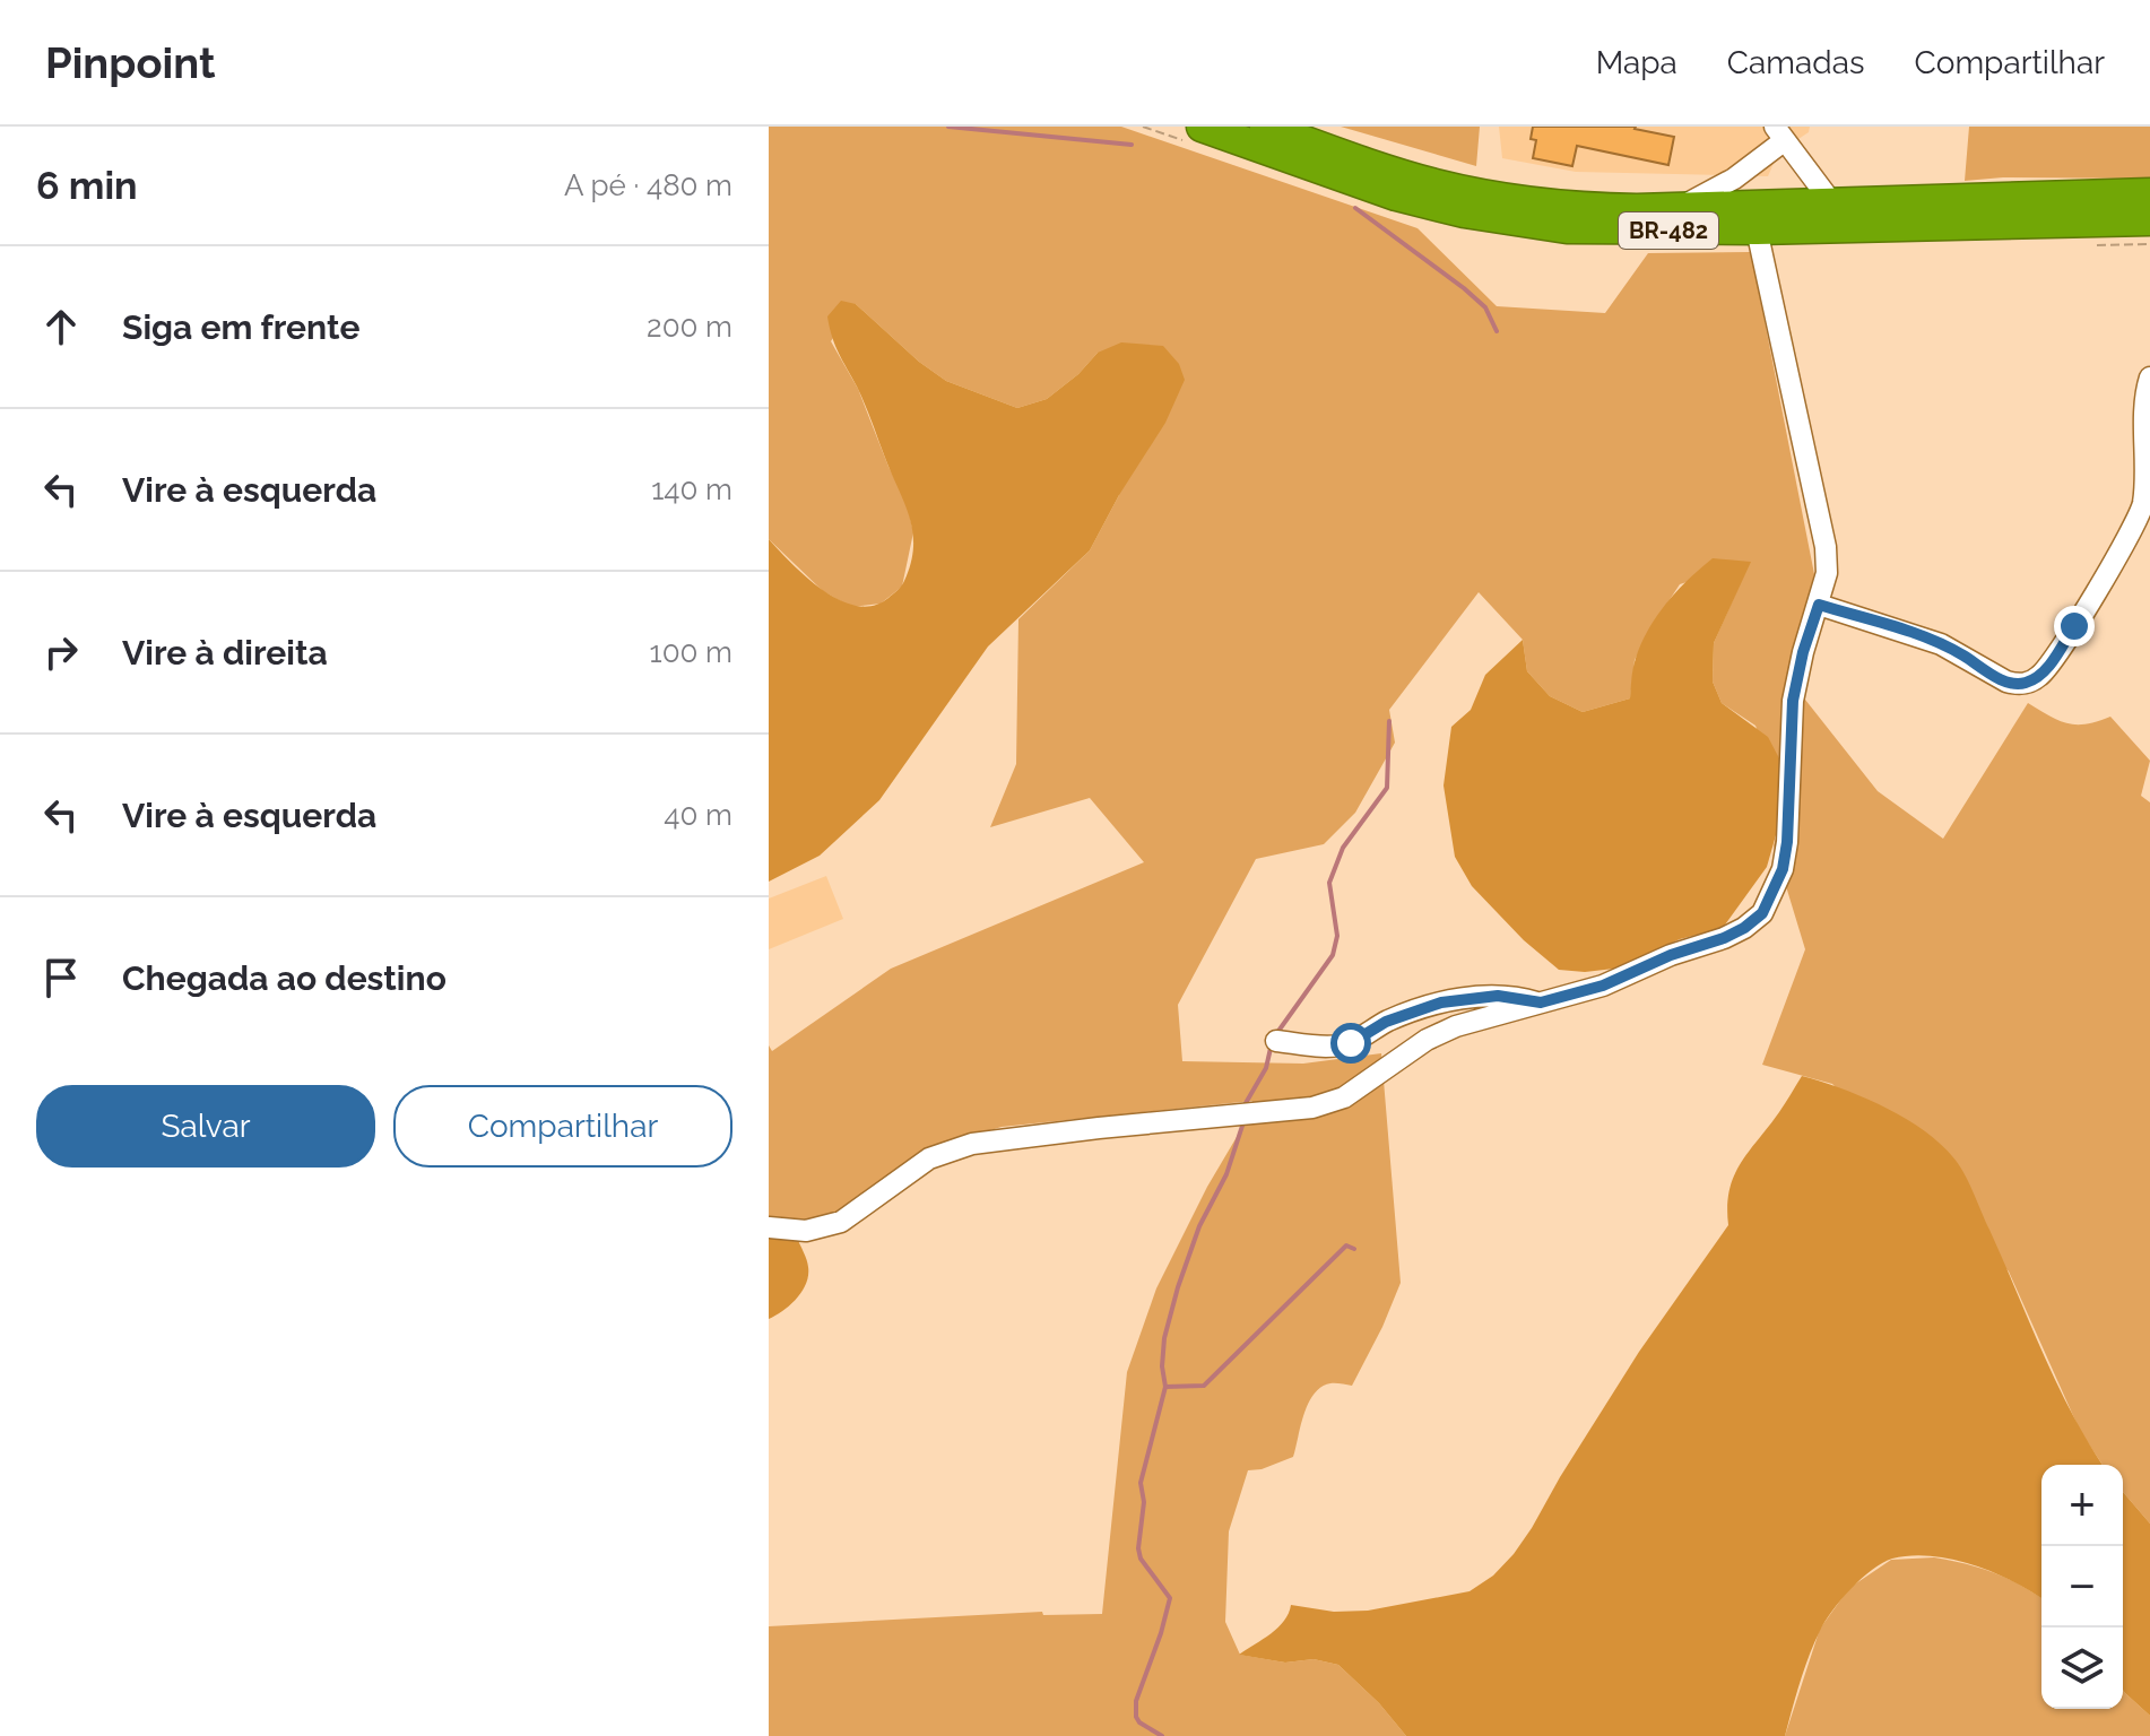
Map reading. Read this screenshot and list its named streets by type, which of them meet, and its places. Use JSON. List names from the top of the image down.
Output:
{
  "streets": {
    "highway": ["BR-482"]
  },
  "page": {
    "header": "Pinpoint",
    "nav": ["Mapa", "Camadas", "Compartilhar"],
    "heading": ["6 min", "A pé · 480 m"],
    "list": [
      ["Siga em frente", "200 m"],
      ["Vire à esquerda", "140 m"],
      ["Vire à direita", "100 m"],
      ["Vire à esquerda", "40 m"],
      "Chegada ao destino"
    ],
    "buttons": ["Salvar", "Compartilhar"],
    "map_buttons": ["+", "−"]
  }
}
